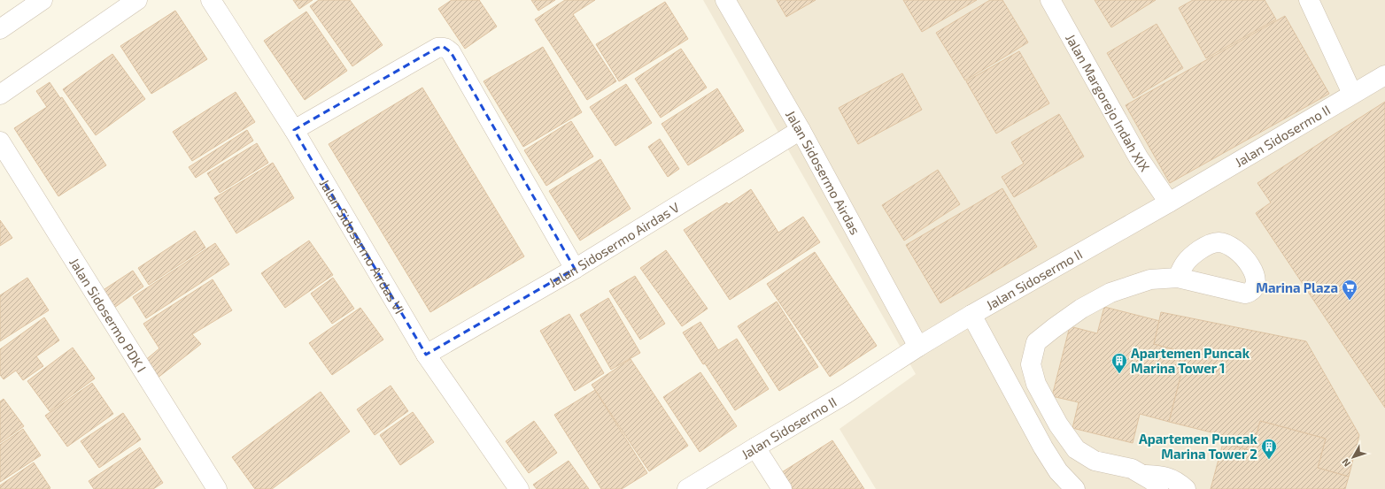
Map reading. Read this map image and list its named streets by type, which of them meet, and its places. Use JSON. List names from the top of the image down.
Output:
{
  "streets": {
    "street": [
      "Jalan Margorejo Indah XIX",
      "Jalan Sidosermo II",
      "Jalan Sidosermo Airdas",
      "Jalan Sidosermo Airdas V",
      "Jalan Sidosermo Airdas VI",
      "Jalan Sidosermo PDK I"
    ]
  },
  "crossings": [
    ["Jalan Margorejo Indah XIX", "Jalan Sidosermo II"],
    ["Jalan Sidosermo II", "Jalan Sidosermo Airdas"],
    ["Jalan Sidosermo Airdas", "Jalan Sidosermo Airdas V"],
    ["Jalan Sidosermo Airdas V", "Jalan Sidosermo Airdas VI"]
  ],
  "places": {
    "supermarket": ["Marina Plaza"],
    "building": ["Apartemen Puncak Marina Tower 1", "Apartemen Puncak Marina Tower 2"]
  },
  "north": "bottom left"
}
